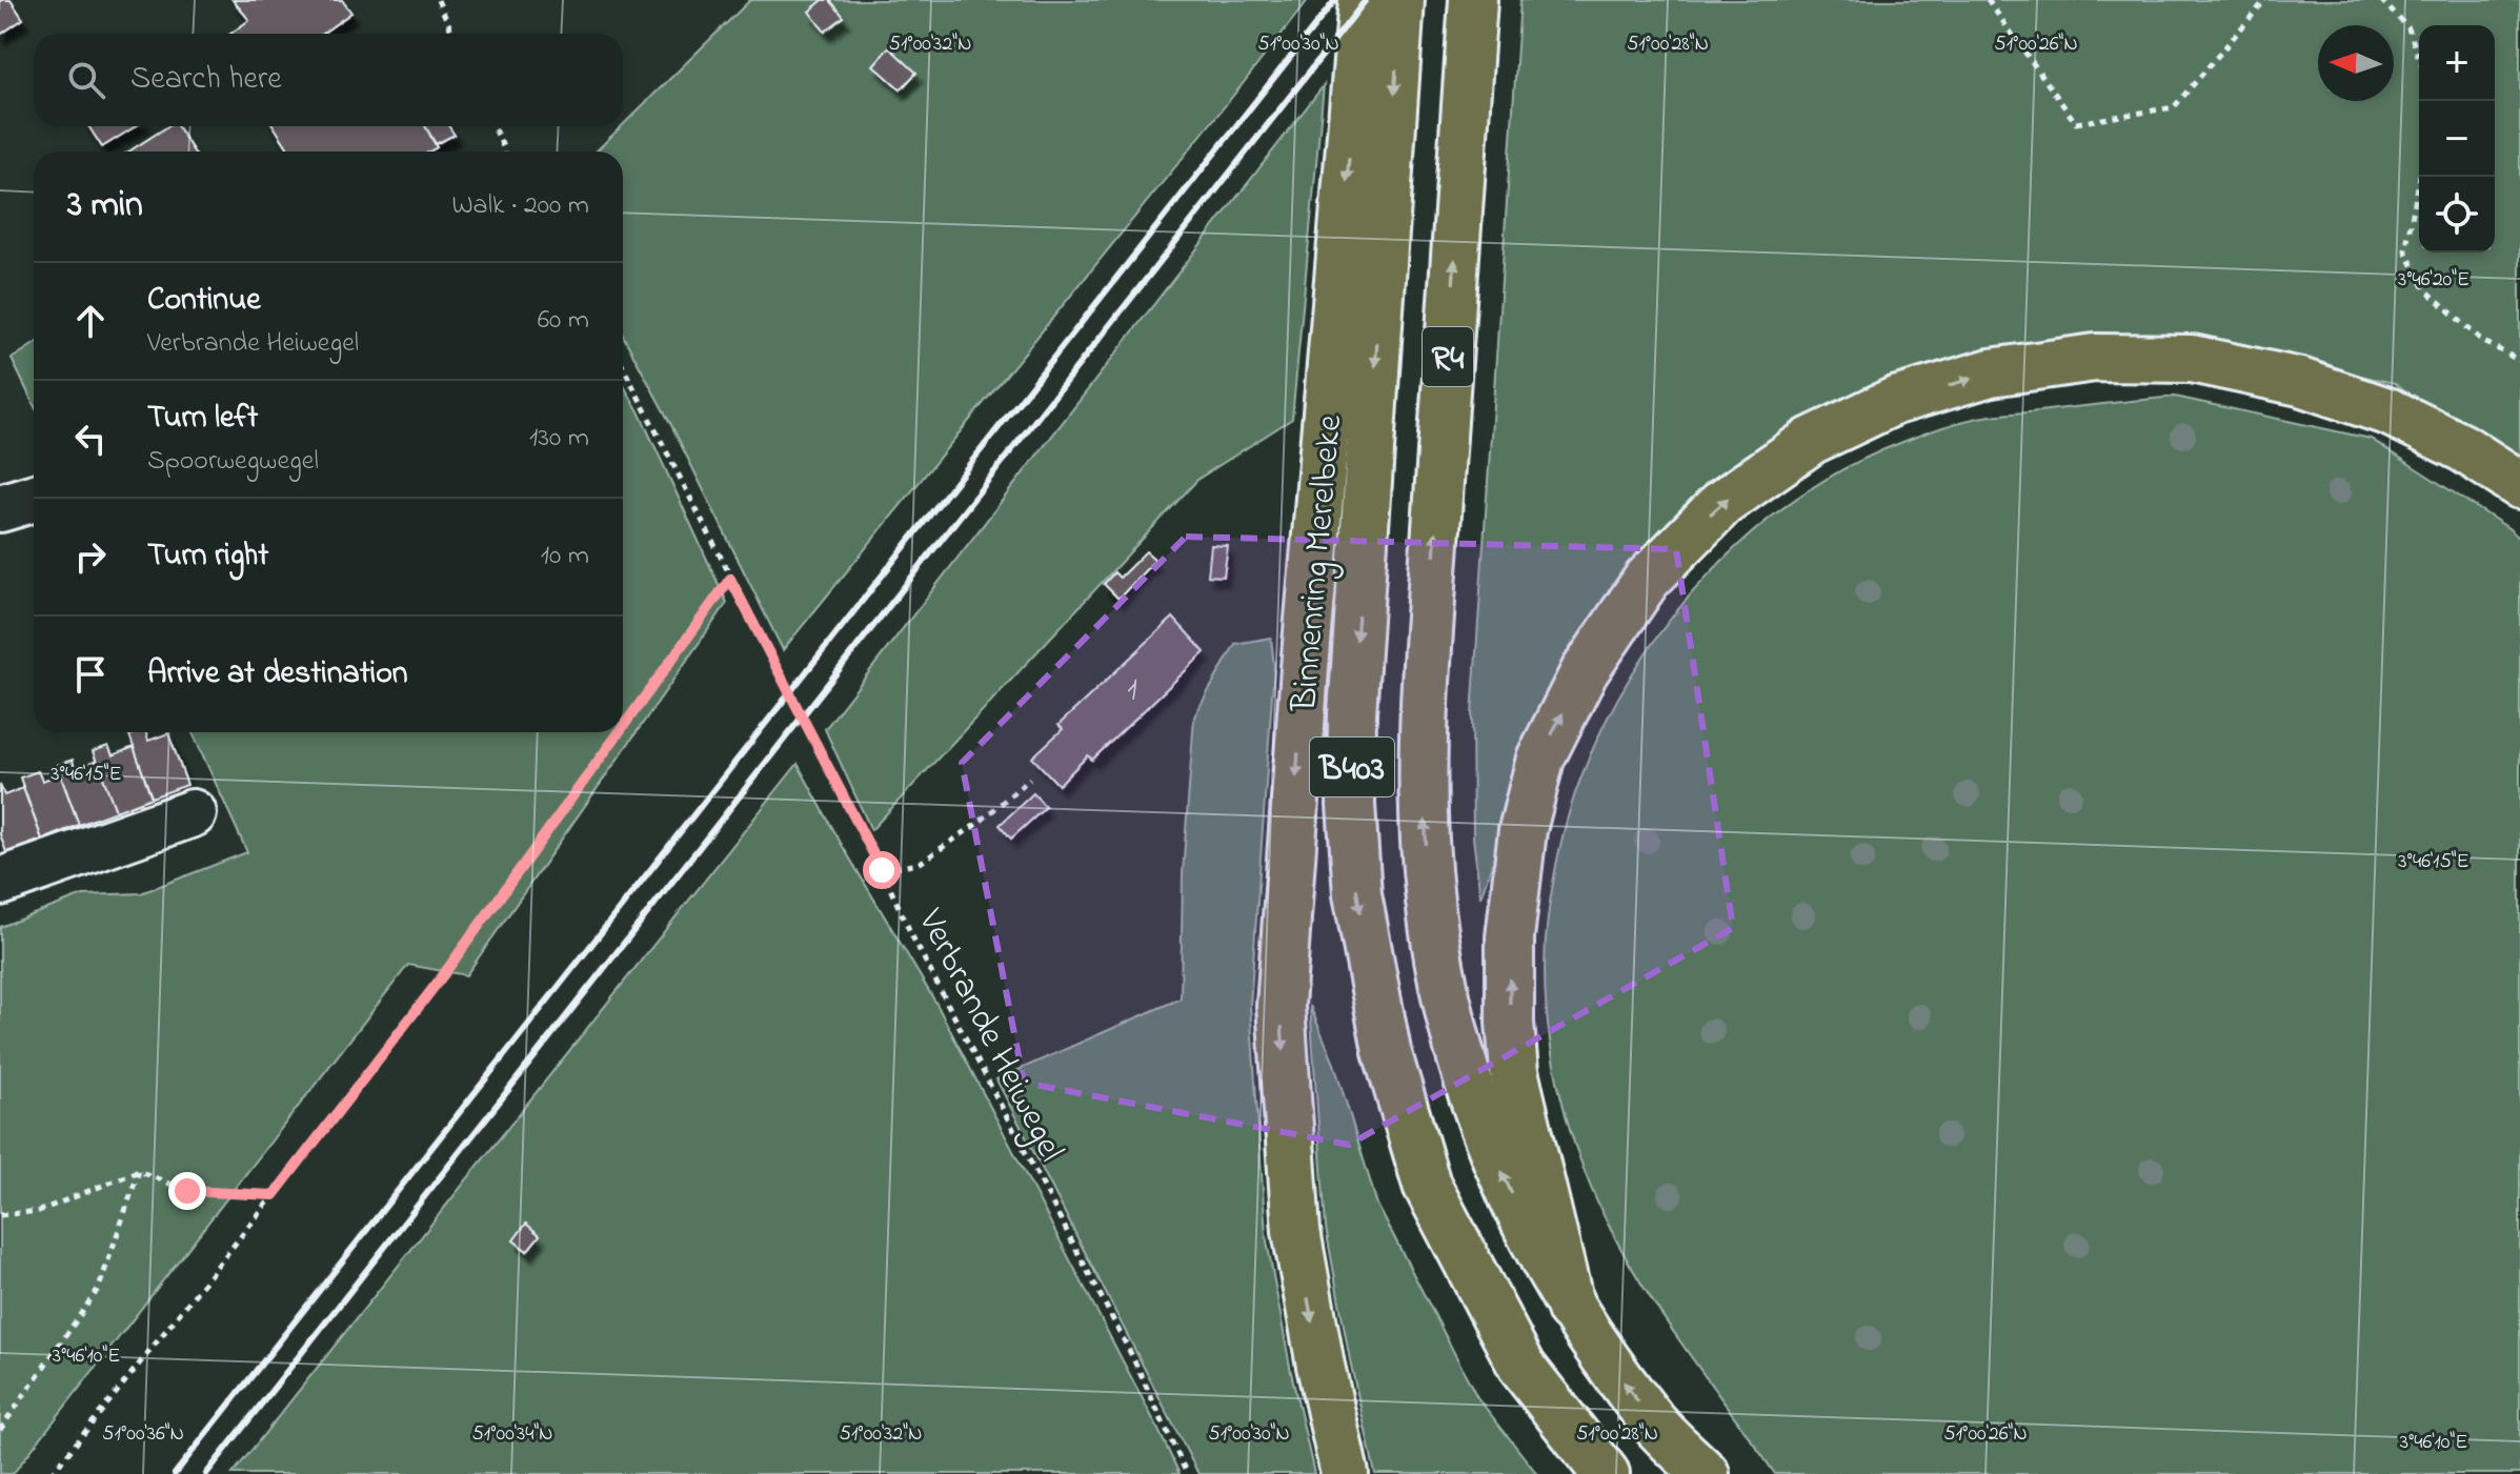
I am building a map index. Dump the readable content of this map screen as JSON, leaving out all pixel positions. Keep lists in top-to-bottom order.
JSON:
{
  "streets": {
    "highway": ["R4", "Binnenring Merelbeke", "B403"],
    "path": ["Verbrande Heiwegel"]
  },
  "house_numbers": ["1"],
  "north": "left",
  "page": {
    "map_buttons": ["+", "−"],
    "search": "Search here",
    "heading": ["3 min", "Walk · 200 m"],
    "list": [
      ["Continue", "Verbrande Heiwegel", "60 m"],
      ["Turn left", "Spoorwegwegel", "130 m"],
      ["Turn right", "10 m"],
      "Arrive at destination"
    ]
  },
  "coordinates": [
    "51°00'32\"N",
    "51°00'30\"N",
    "51°00'28\"N",
    "51°00'26\"N",
    "3°46'20\"E",
    "3°46'15\"E",
    "3°46'10\"E",
    "51°00'36\"N",
    "51°00'34\"N"
  ]
}
